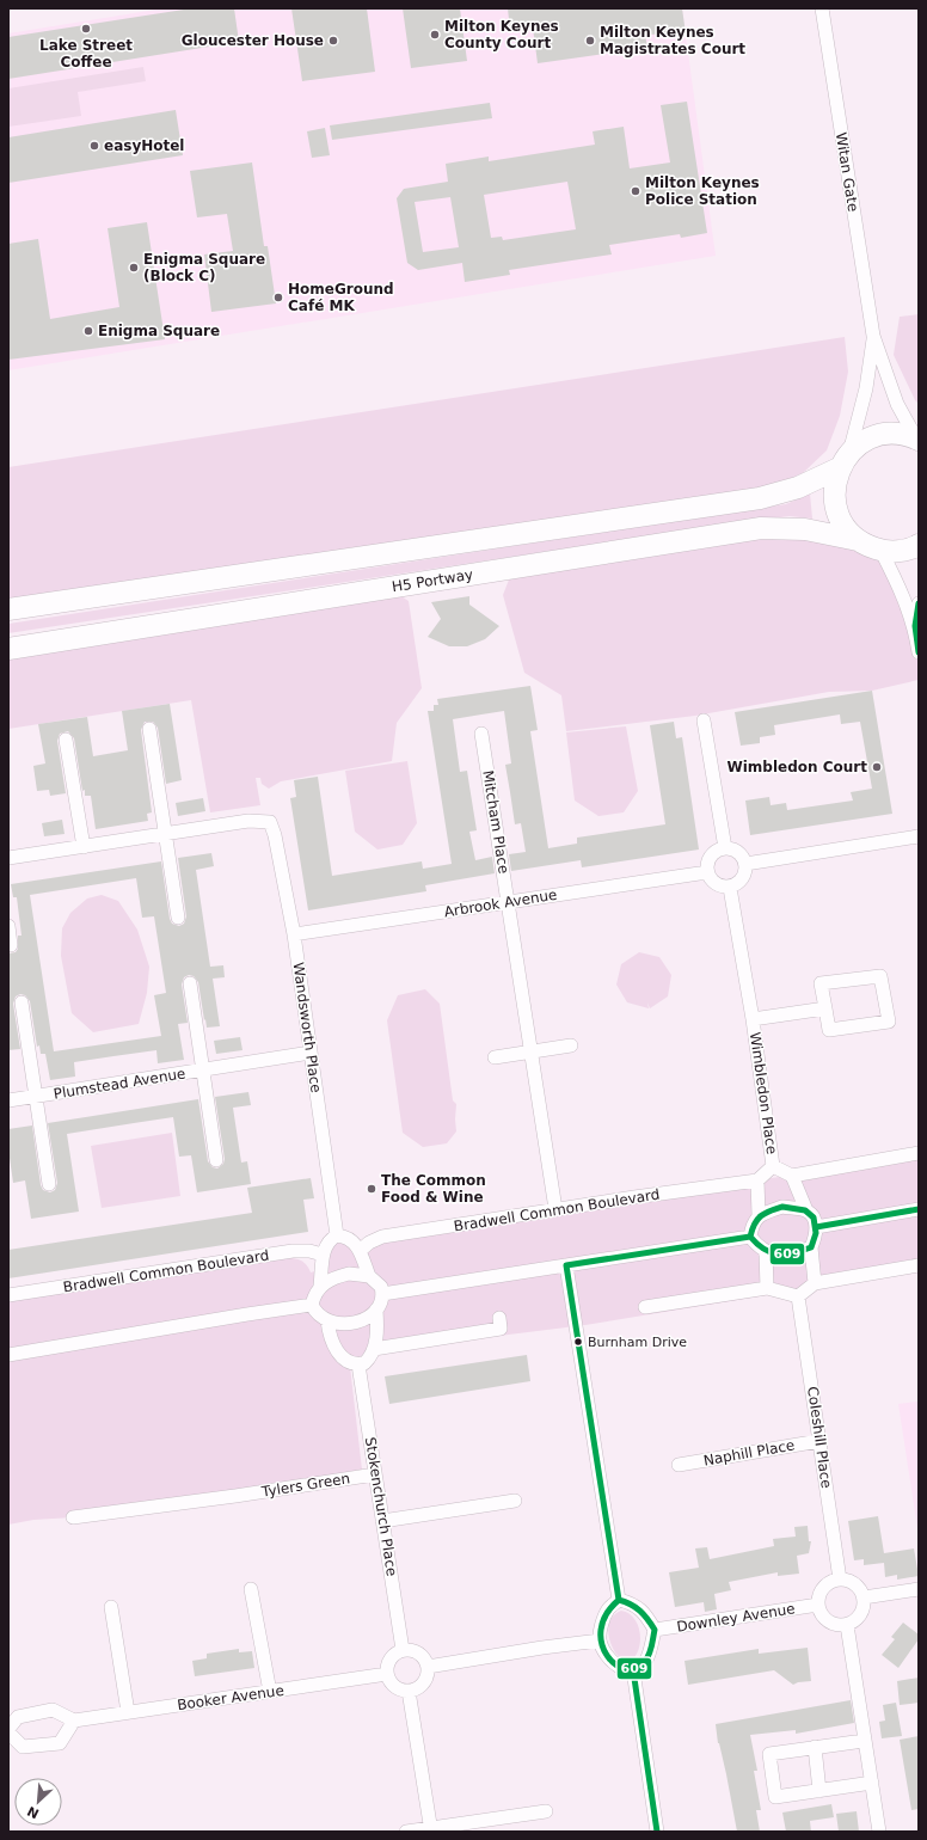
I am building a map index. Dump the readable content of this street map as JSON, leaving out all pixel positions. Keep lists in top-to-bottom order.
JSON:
{
  "streets": {
    "main road": ["H5 Portway"],
    "street": [
      "Witan Gate",
      "Mitcham Place",
      "Arbrook Avenue",
      "Wandsworth Place",
      "Plumstead Avenue",
      "Wimbledon Place",
      "Bradwell Common Boulevard",
      "Coleshill Place",
      "Naphill Place",
      "Tylers Green",
      "Stokenchurch Place",
      "Downley Avenue",
      "Booker Avenue"
    ]
  },
  "crossings": [
    ["Mitcham Place", "Arbrook Avenue"],
    ["Mitcham Place", "Bradwell Common Boulevard"],
    ["Arbrook Avenue", "Wandsworth Place"],
    ["Arbrook Avenue", "Wimbledon Place"],
    ["Wandsworth Place", "Plumstead Avenue"],
    ["Coleshill Place", "Naphill Place"],
    ["Coleshill Place", "Downley Avenue"],
    ["Tylers Green", "Stokenchurch Place"],
    ["Stokenchurch Place", "Booker Avenue"]
  ],
  "places": [
    "Lake Street Coffee",
    "Milton Keynes County Court",
    "Gloucester House",
    "Milton Keynes Magistrates Court",
    "easyHotel",
    "Milton Keynes Police Station",
    "Enigma Square (Block C)",
    "HomeGround Café MK",
    "Enigma Square",
    "Wimbledon Court",
    "The Common Food & Wine",
    "Burnham Drive"
  ],
  "lines": ["transit line 609"],
  "north": "bottom left"
}
